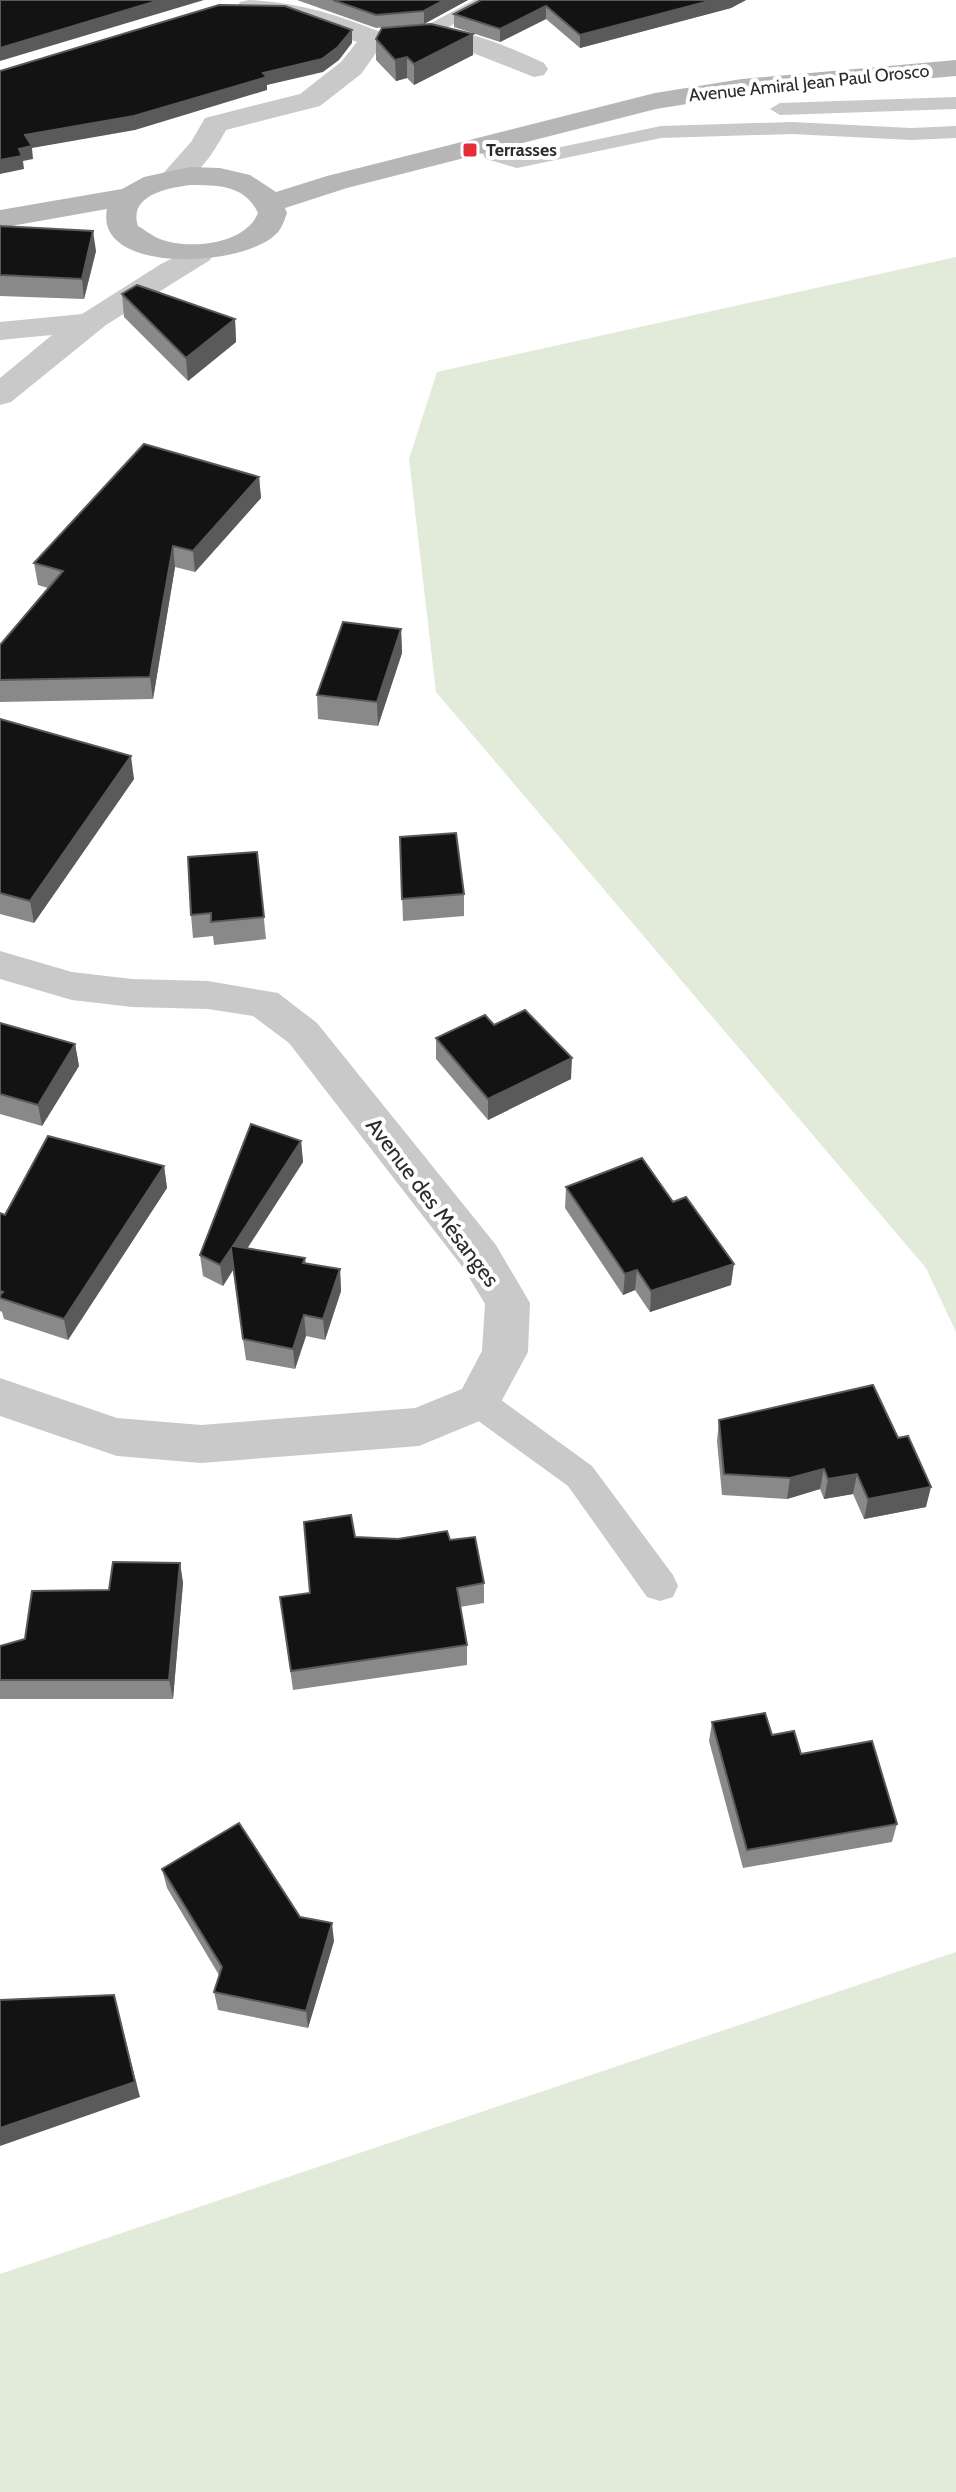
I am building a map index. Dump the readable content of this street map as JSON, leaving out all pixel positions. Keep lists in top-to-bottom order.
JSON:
{
  "streets": {
    "street": ["Avenue Amiral Jean Paul Orosco", "Avenue des Mésanges"]
  },
  "places": {
    "transit": ["Terrasses"]
  }
}
